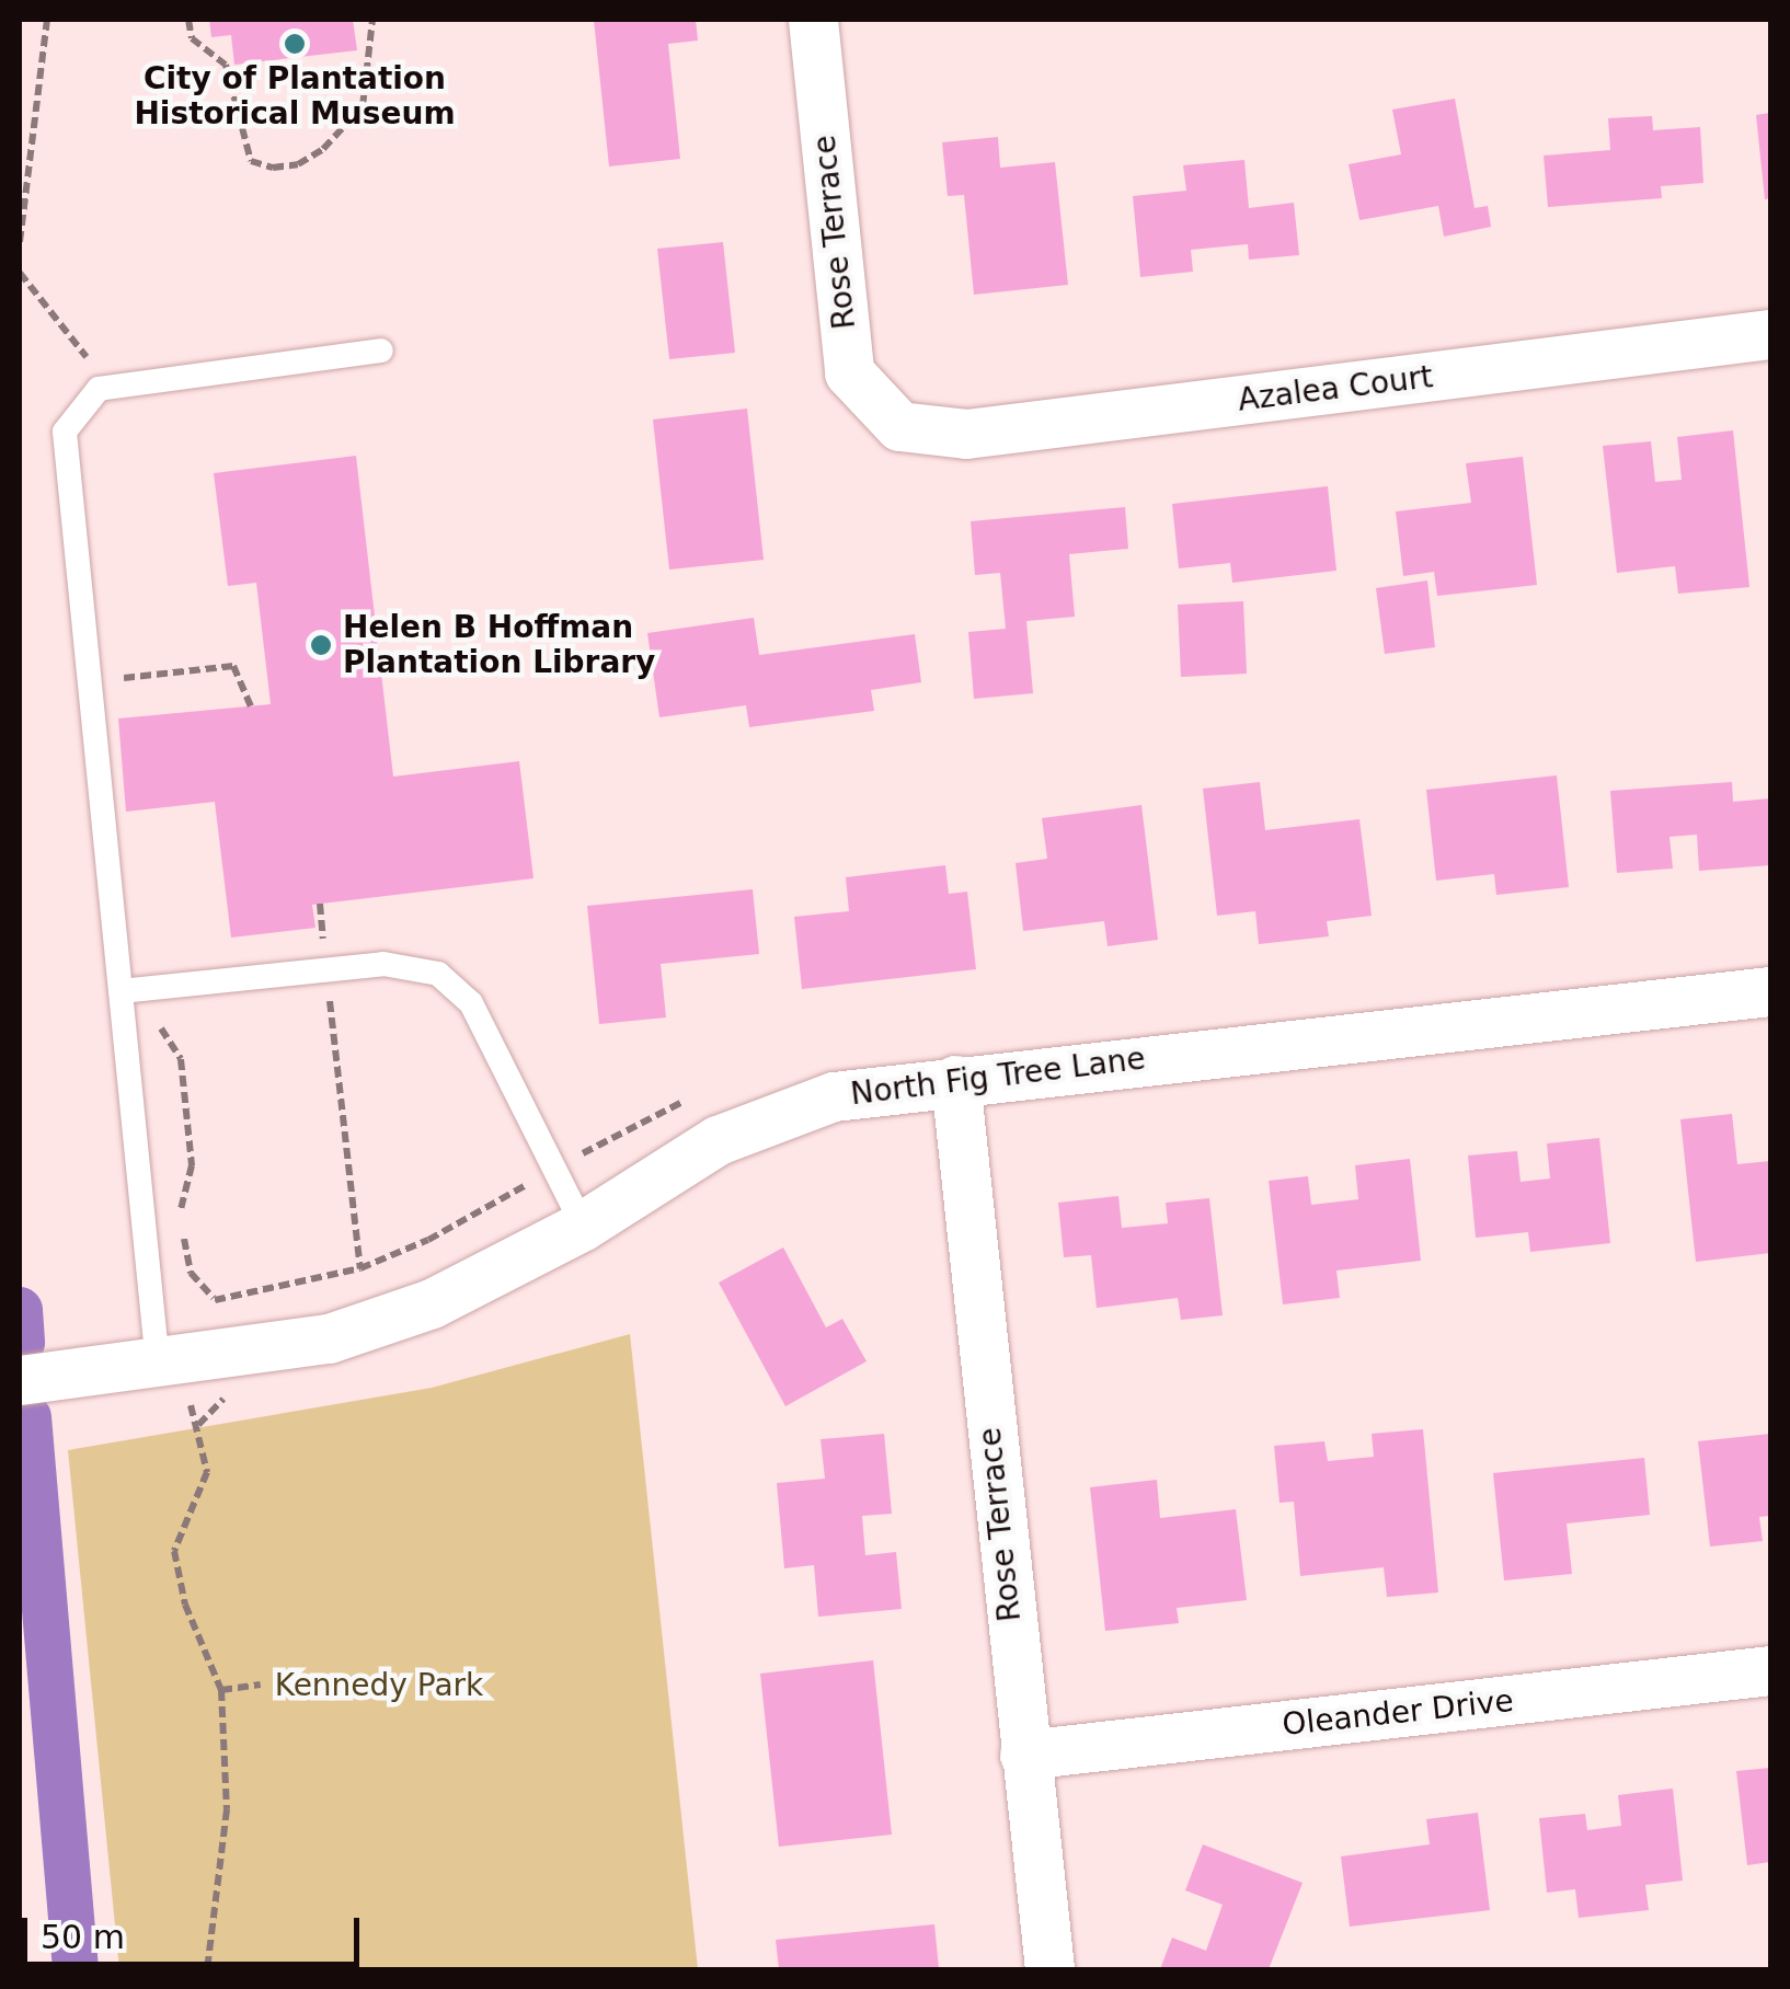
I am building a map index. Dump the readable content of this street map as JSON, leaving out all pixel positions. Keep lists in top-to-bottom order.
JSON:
{
  "streets": {
    "street": [
      "Rose Terrace",
      "Azalea Court",
      "North Fig Tree Lane",
      "Oleander Drive"
    ]
  },
  "crossings": [
    ["Rose Terrace", "Azalea Court"],
    ["Rose Terrace", "North Fig Tree Lane"],
    ["Rose Terrace", "Oleander Drive"]
  ],
  "parks": ["Kennedy Park"],
  "places": ["City of Plantation Historical Museum", "Helen B Hoffman Plantation Library"],
  "scale_bar": "50 m"
}
